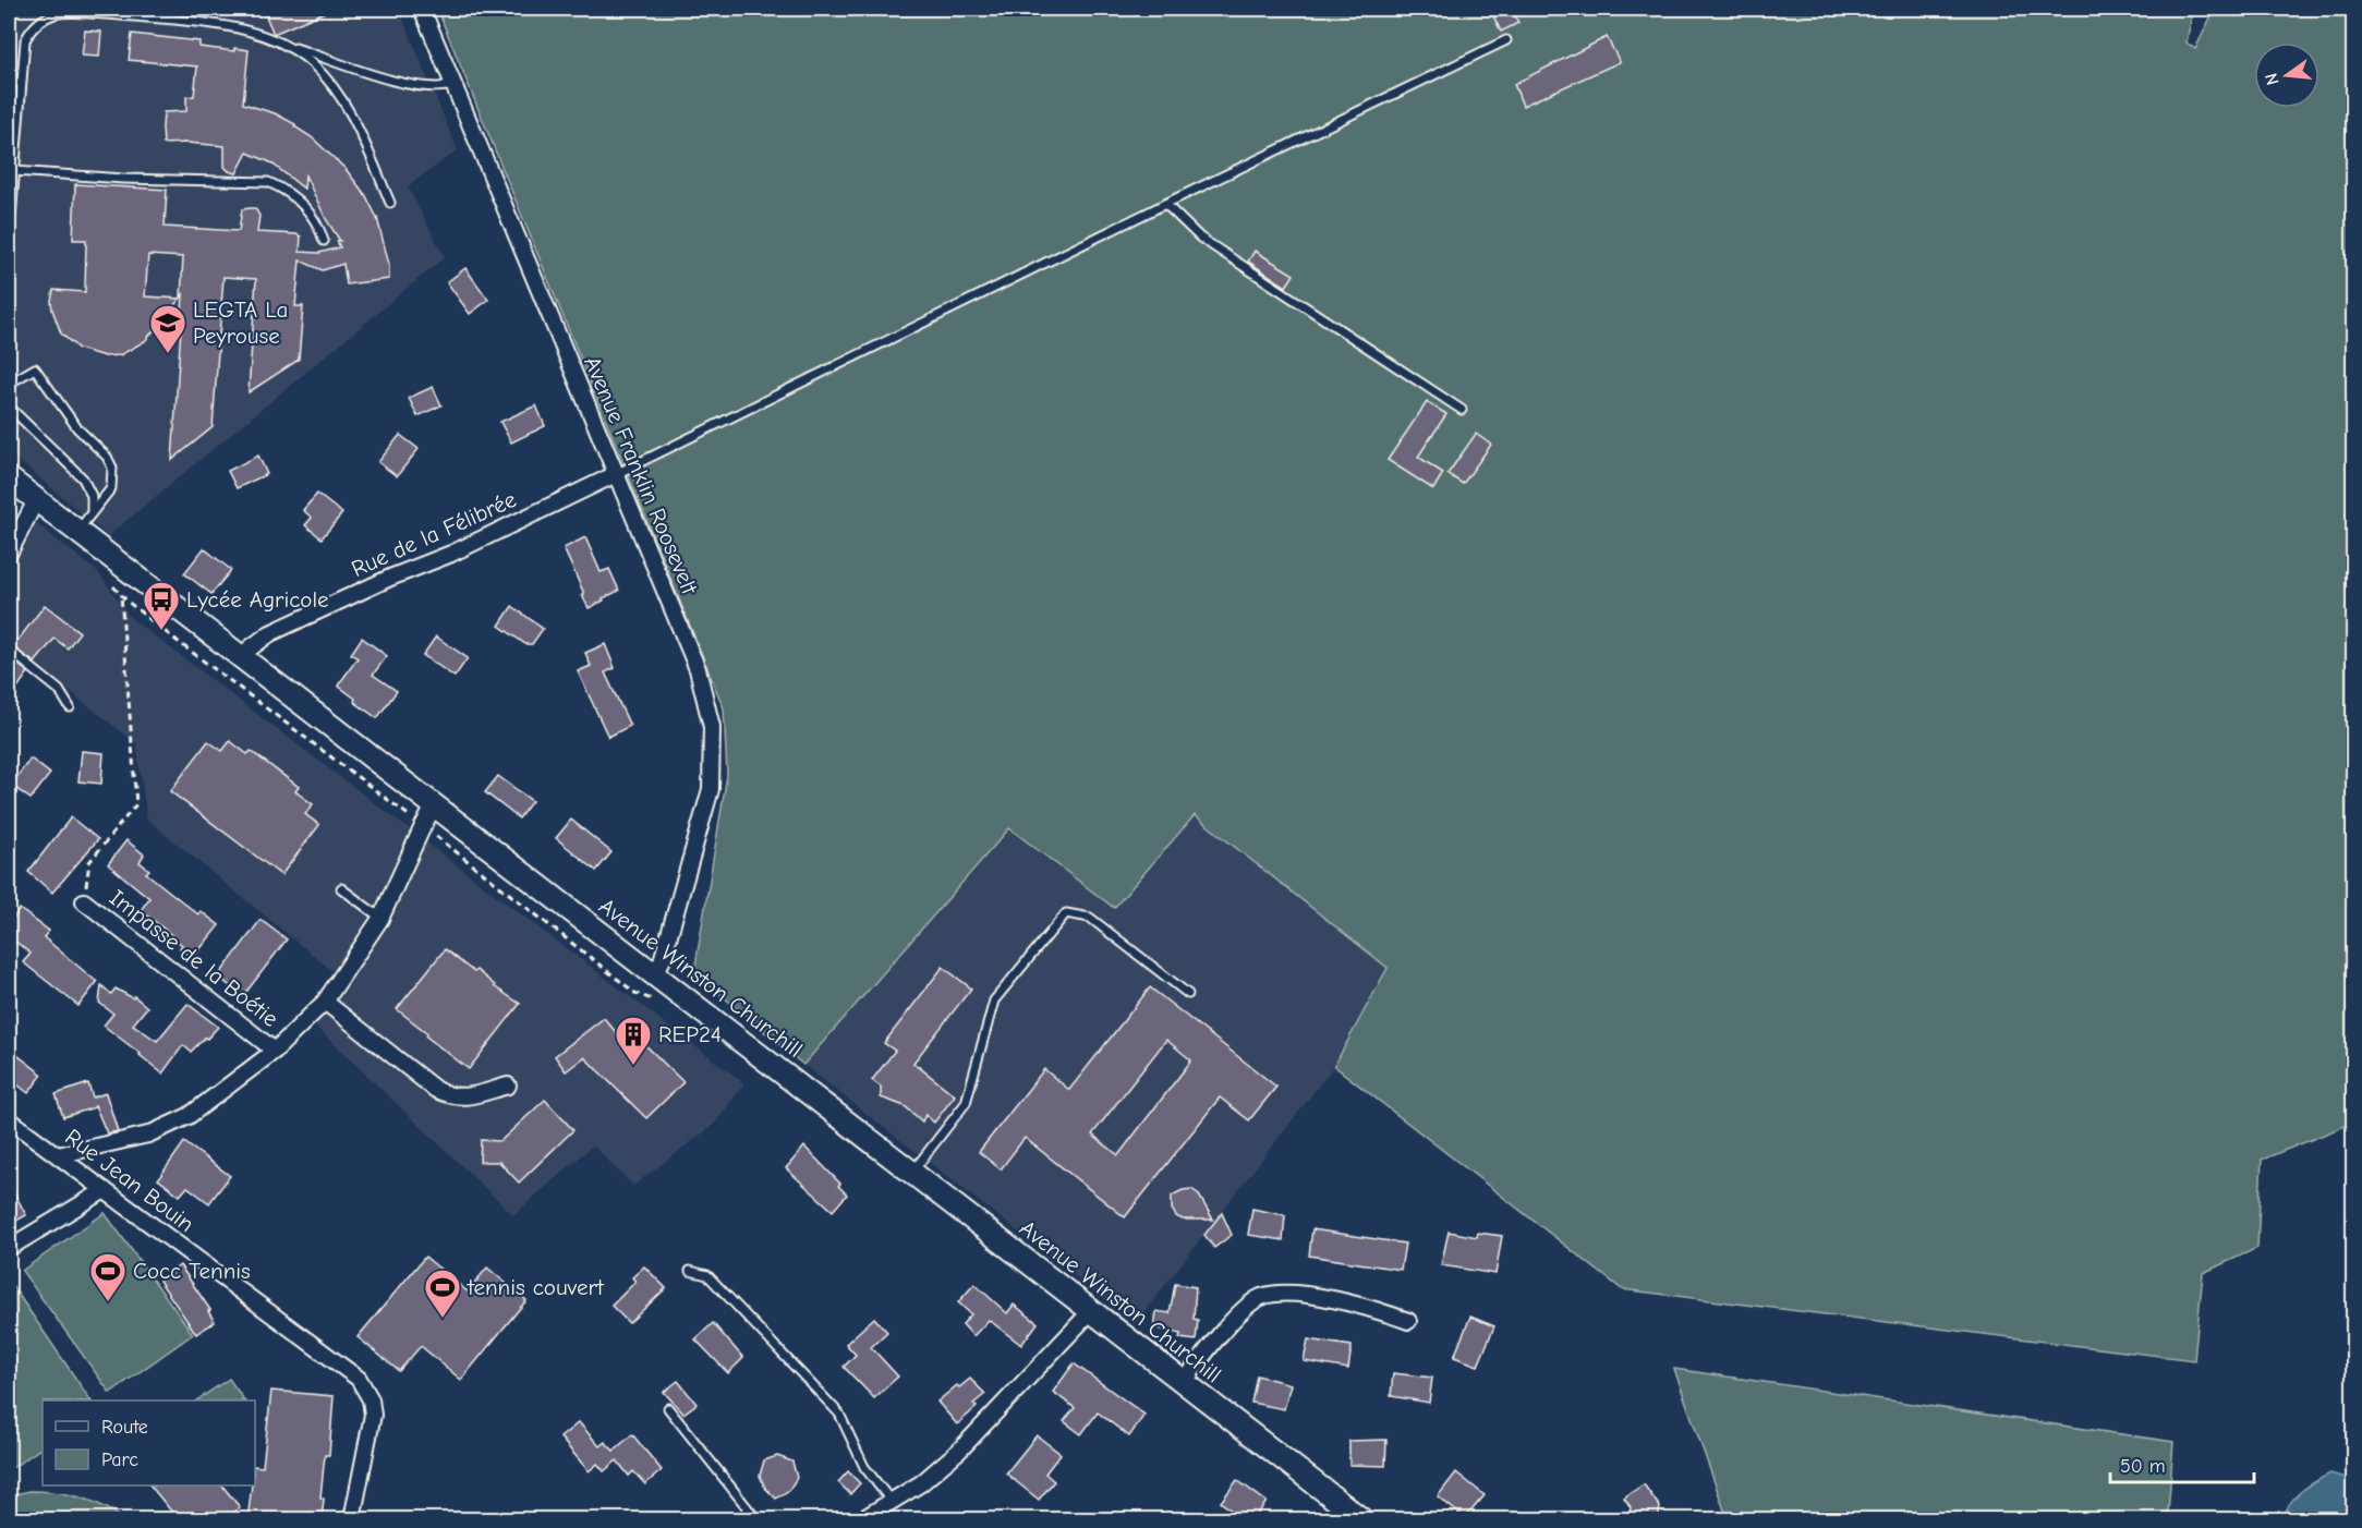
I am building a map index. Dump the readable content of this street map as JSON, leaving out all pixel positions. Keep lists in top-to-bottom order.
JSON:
{
  "streets": {
    "main road": ["Avenue Winston Churchill"],
    "street": [
      "Avenue Franklin Roosevelt",
      "Rue de la Félibrée",
      "Impasse de la Boétie",
      "Rue Jean Bouin"
    ]
  },
  "crossings": [
    ["Avenue Franklin Roosevelt", "Rue de la Félibrée"],
    ["Avenue Franklin Roosevelt", "Avenue Winston Churchill"],
    ["Rue de la Félibrée", "Avenue Winston Churchill"]
  ],
  "places": {
    "school or university": ["LEGTA La Peyrouse"],
    "bus stop": ["Lycée Agricole"],
    "building": ["REP24"],
    "sports": ["Cocc Tennis", "tennis couvert"]
  },
  "legend": ["Route", "Parc"],
  "scale_bar": "50 m",
  "north": "left"
}
